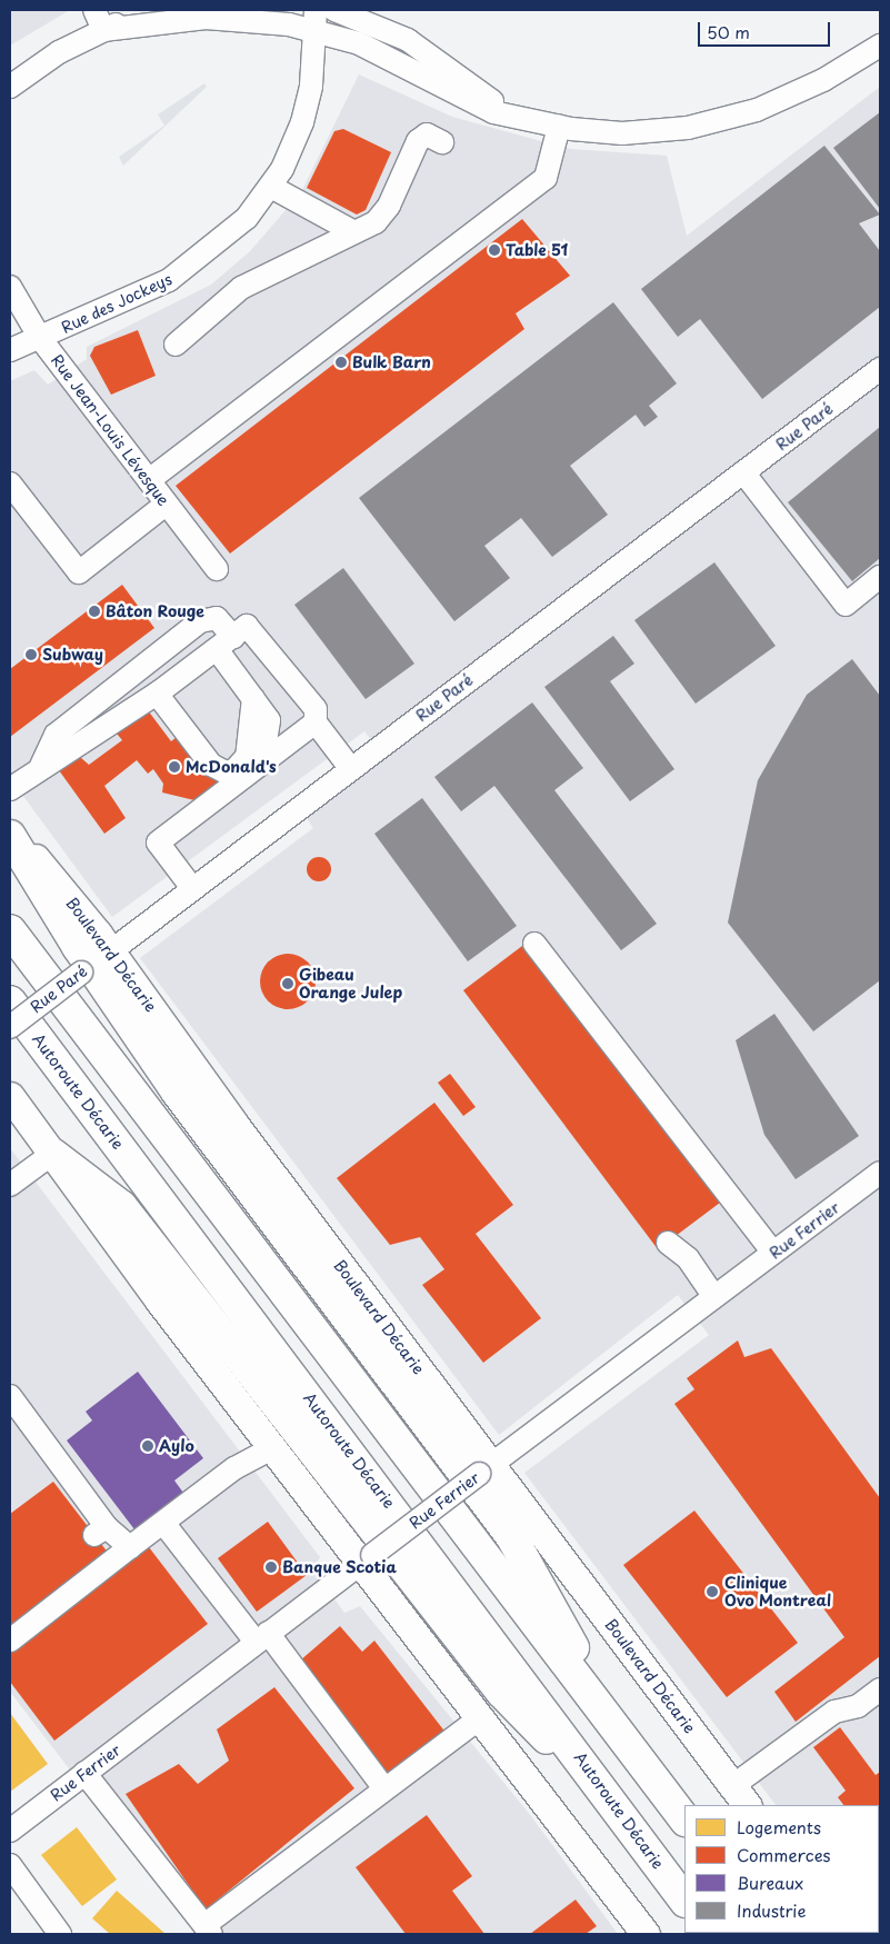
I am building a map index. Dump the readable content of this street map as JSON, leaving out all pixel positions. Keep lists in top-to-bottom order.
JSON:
{
  "streets": {
    "highway": ["Autoroute Décarie"],
    "main road": ["Boulevard Décarie"],
    "street": [
      "Rue des Jockeys",
      "Rue Paré",
      "Rue Jean-Louis Lévesque",
      "Rue Ferrier"
    ]
  },
  "crossings": [
    ["Rue des Jockeys", "Rue Jean-Louis Lévesque"],
    ["Rue Paré", "Boulevard Décarie"],
    ["Boulevard Décarie", "Rue Ferrier"]
  ],
  "places": [
    "Table 51",
    "Bulk Barn",
    "Bâton Rouge",
    "Subway",
    "McDonald's",
    "Gibeau Orange Julep",
    "Aylo",
    "Banque Scotia",
    "Clinique Ovo Montreal"
  ],
  "legend": [
    "Logements",
    "Commerces",
    "Bureaux",
    "Industrie"
  ],
  "scale_bar": "50 m"
}
